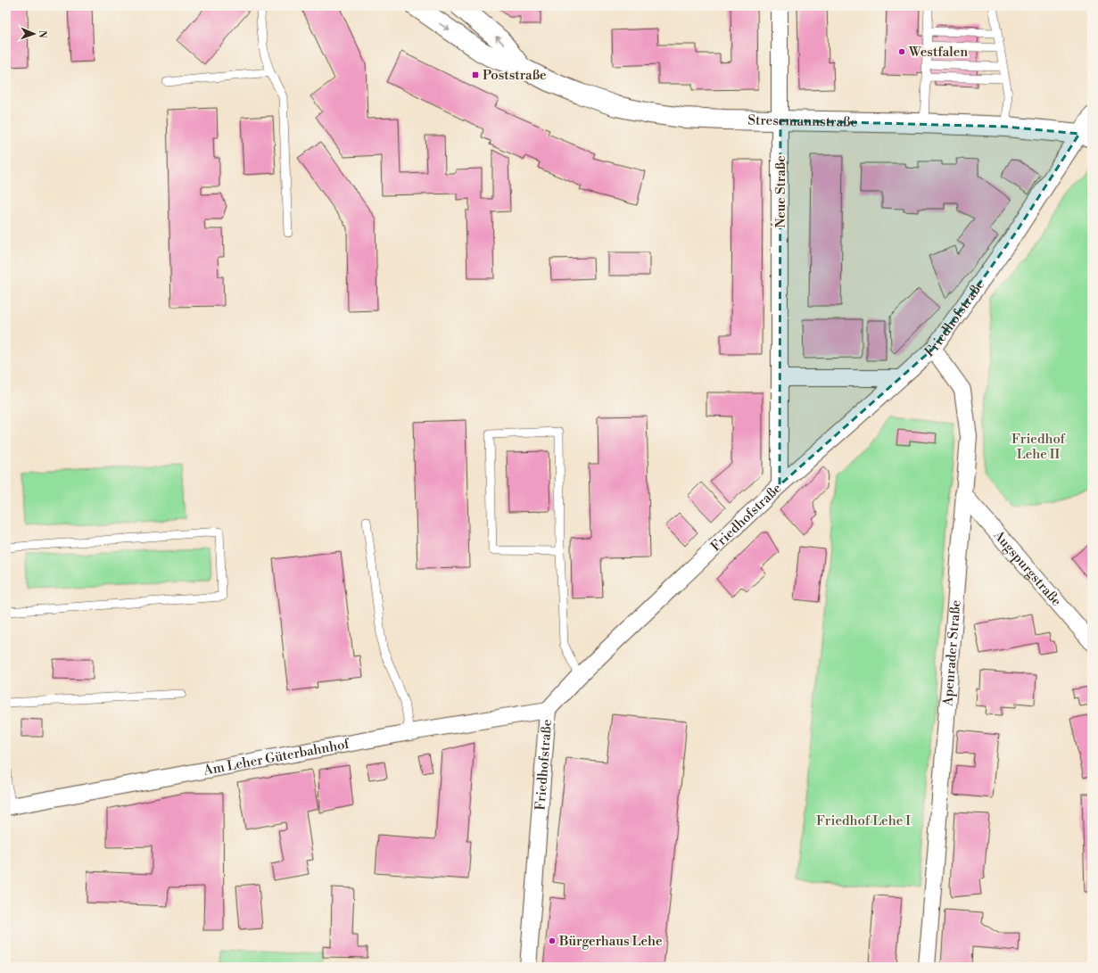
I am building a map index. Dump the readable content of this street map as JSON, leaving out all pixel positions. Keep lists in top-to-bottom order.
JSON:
{
  "streets": {
    "main road": ["Stresemannstraße"],
    "street": [
      "Neue Straße",
      "Friedhofstraße",
      "Augspurgstraße",
      "Apenrader Straße",
      "Am Leher Güterbahnhof"
    ]
  },
  "crossings": [
    ["Stresemannstraße", "Neue Straße"],
    ["Stresemannstraße", "Friedhofstraße"],
    ["Neue Straße", "Friedhofstraße"],
    ["Friedhofstraße", "Apenrader Straße"],
    ["Friedhofstraße", "Am Leher Güterbahnhof"],
    ["Augspurgstraße", "Apenrader Straße"]
  ],
  "parks": ["Friedhof Lehe II", "Friedhof Lehe I"],
  "places": {
    "other": ["Westfalen", "Bürgerhaus Lehe"],
    "transit": ["Poststraße"]
  },
  "north": "right"
}
